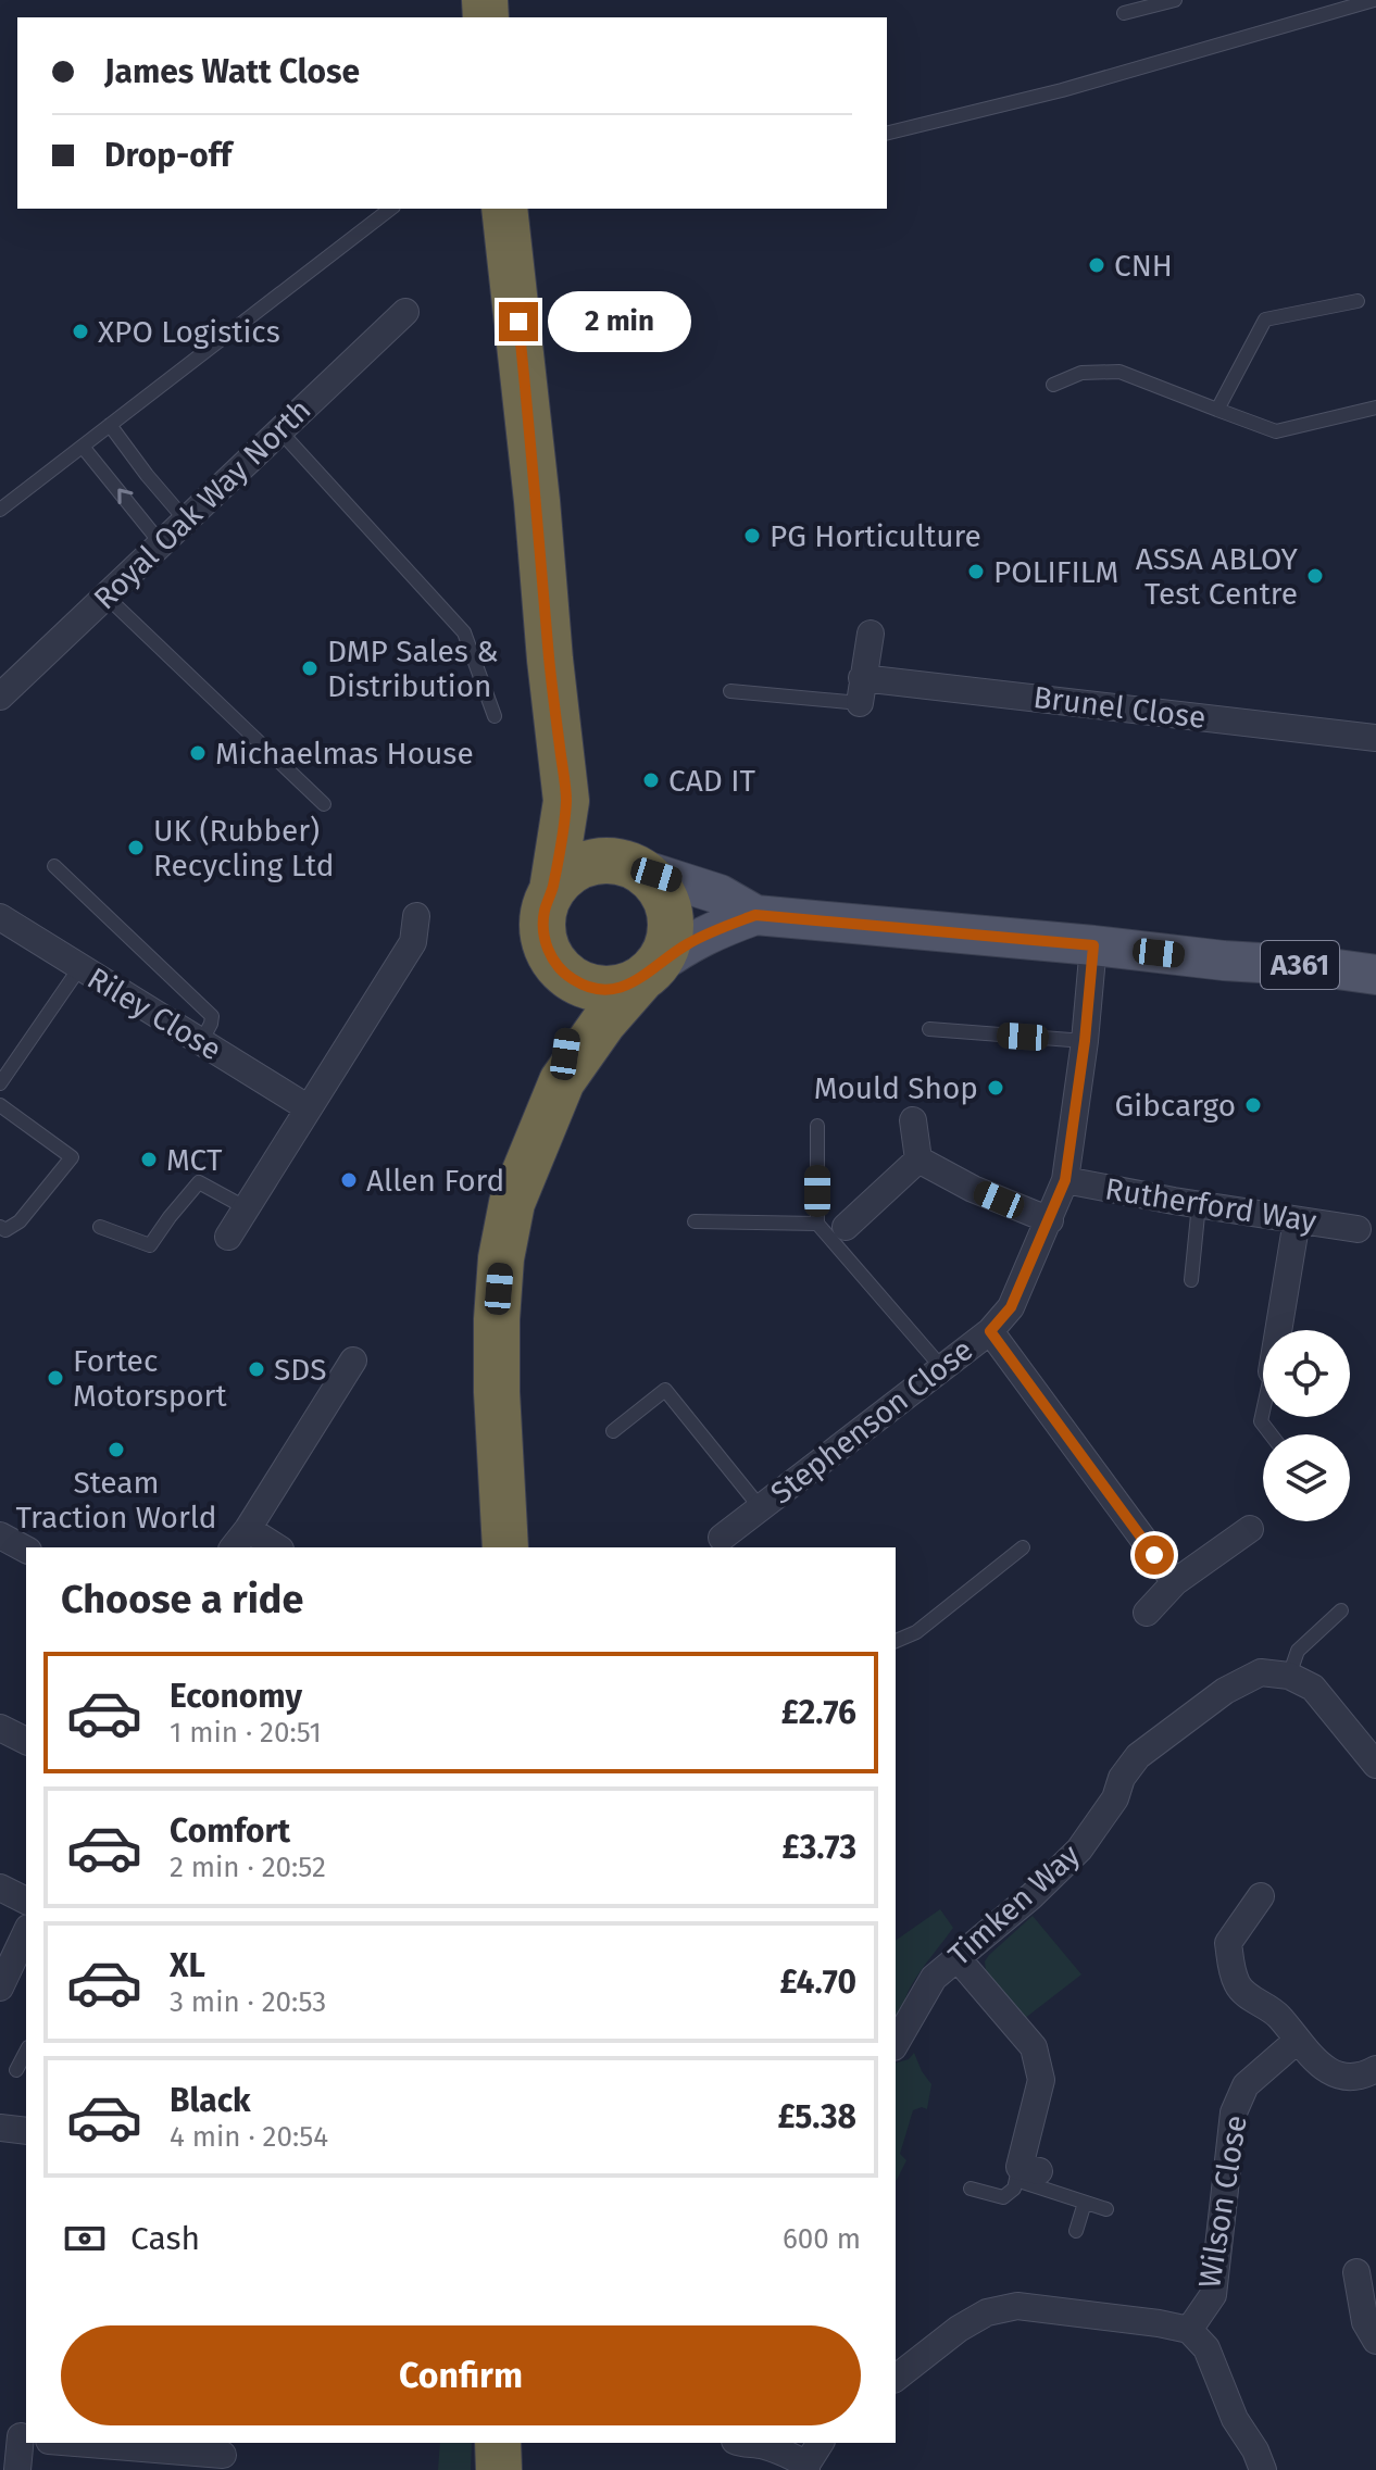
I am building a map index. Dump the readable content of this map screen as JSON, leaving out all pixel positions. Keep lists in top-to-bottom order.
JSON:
{
  "streets": {
    "main road": ["A361"],
    "street": [
      "Royal Oak Way North",
      "Brunel Close",
      "Riley Close",
      "Rutherford Way",
      "Stephenson Close",
      "Timken Way",
      "Wilson Close"
    ]
  },
  "crossings": [
    ["A361", "Stephenson Close"],
    ["Rutherford Way", "Stephenson Close"]
  ],
  "places": [
    "CNH",
    "XPO Logistics",
    "PG Horticulture",
    "POLIFILM",
    "ASSA ABLOY Test Centre",
    "DMP Sales & Distribution",
    "Michaelmas House",
    "CAD IT",
    "UK (Rubber) Recycling Ltd",
    "Mould Shop",
    "Gibcargo",
    "MCT",
    "Allen Ford",
    "SDS",
    "Fortec Motorsport",
    "Steam Traction World"
  ],
  "page": {
    "banner": ["James Watt Close", "Drop-off"],
    "bubble": "2 min",
    "heading": "Choose a ride",
    "list": [
      {
        "name": "Economy",
        "note": "1 min · 20:51",
        "value": "£2.76"
      },
      {
        "name": "Comfort",
        "note": "2 min · 20:52",
        "value": "£3.73"
      },
      {
        "name": "XL",
        "note": "3 min · 20:53",
        "value": "£4.70"
      },
      {
        "name": "Black",
        "note": "4 min · 20:54",
        "value": "£5.38"
      }
    ],
    "pay": ["Cash", "600 m"],
    "buttons": "Confirm"
  }
}
